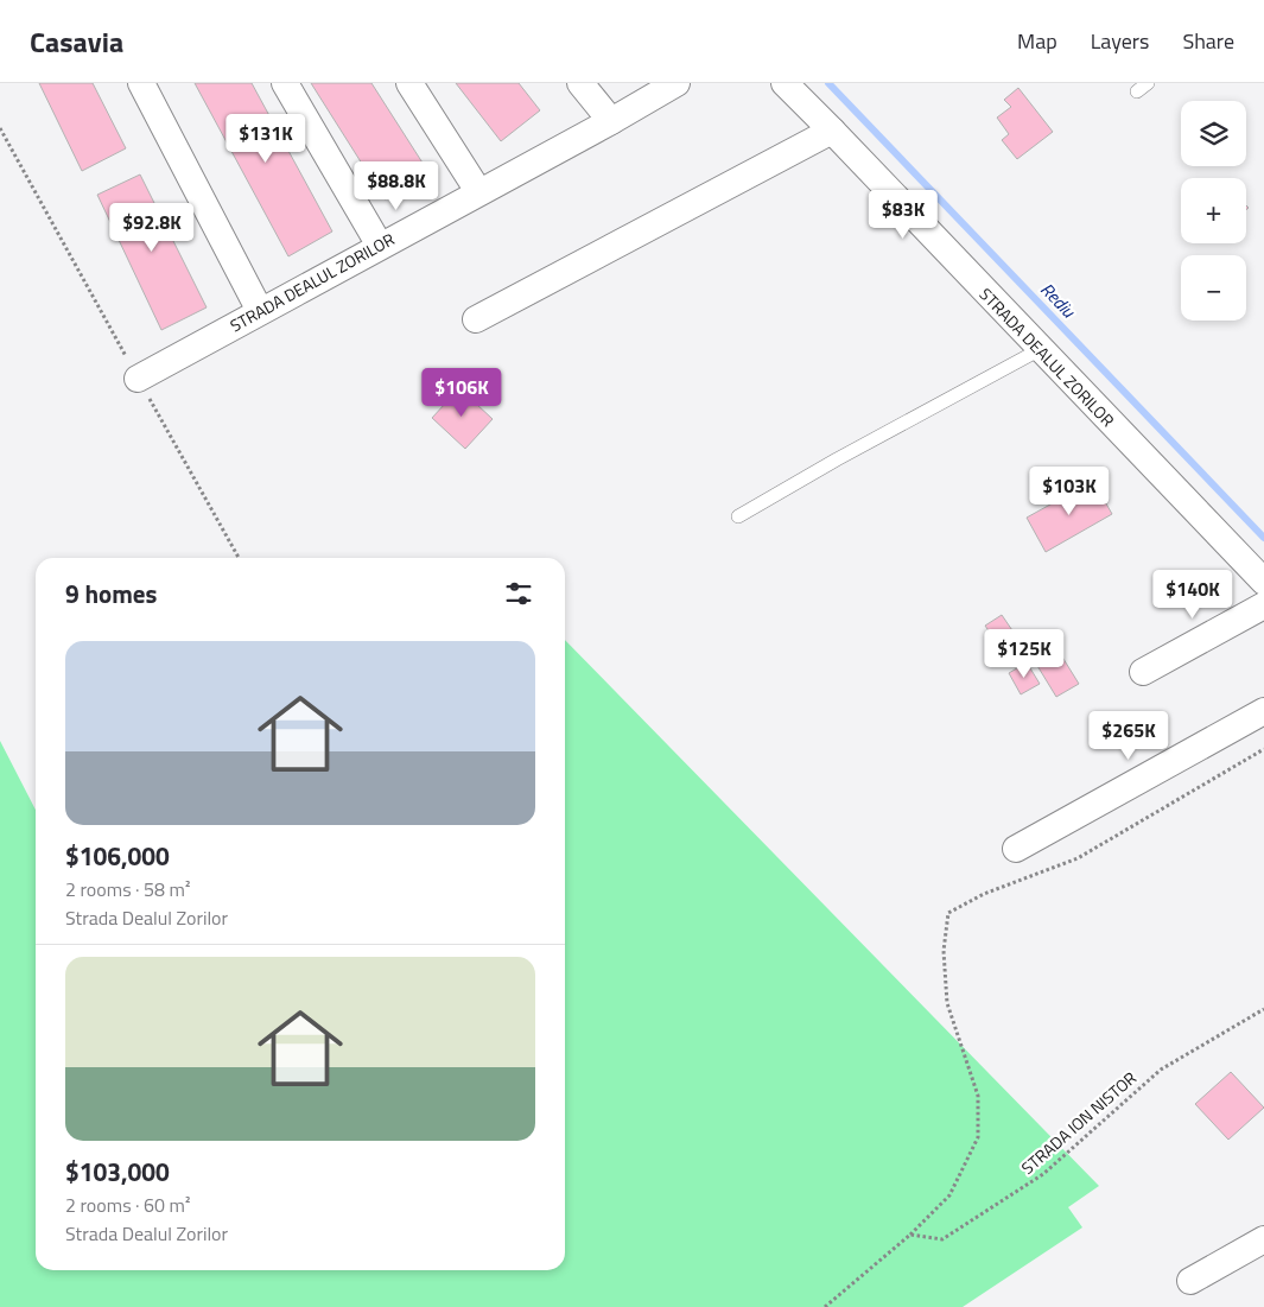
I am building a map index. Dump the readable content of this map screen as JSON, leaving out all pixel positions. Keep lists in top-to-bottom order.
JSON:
{
  "streets": {
    "street": ["STRADA DEALUL ZORILOR"],
    "path": ["STRADA ION NISTOR"]
  },
  "water": ["Rediu"],
  "page": {
    "header": "Casavia",
    "nav": ["Map", "Layers", "Share"],
    "map_buttons": ["+", "−"],
    "price": [
      "$131K",
      "$88.8K",
      "$83K",
      "$92.8K",
      "$106K",
      "$103K",
      "$140K",
      "$125K",
      "$265K"
    ],
    "heading": "9 homes",
    "list": [
      {
        "name": "$106,000",
        "note": "2 rooms · 58 m² · Strada Dealul Zorilor"
      },
      {
        "name": "$103,000",
        "note": "2 rooms · 60 m² · Strada Dealul Zorilor"
      }
    ]
  }
}
